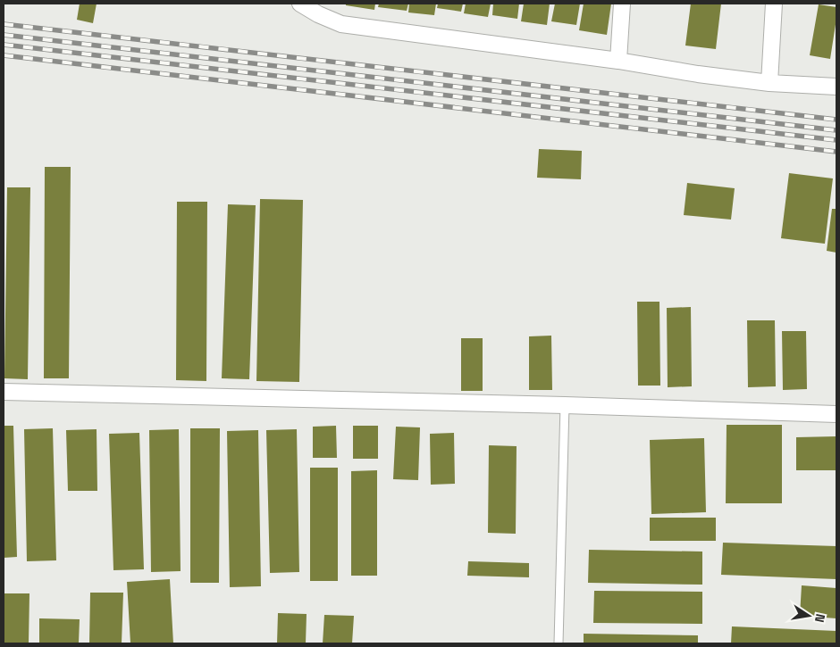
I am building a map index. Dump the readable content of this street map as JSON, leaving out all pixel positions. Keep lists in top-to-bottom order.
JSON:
{
  "north": "right"
}
